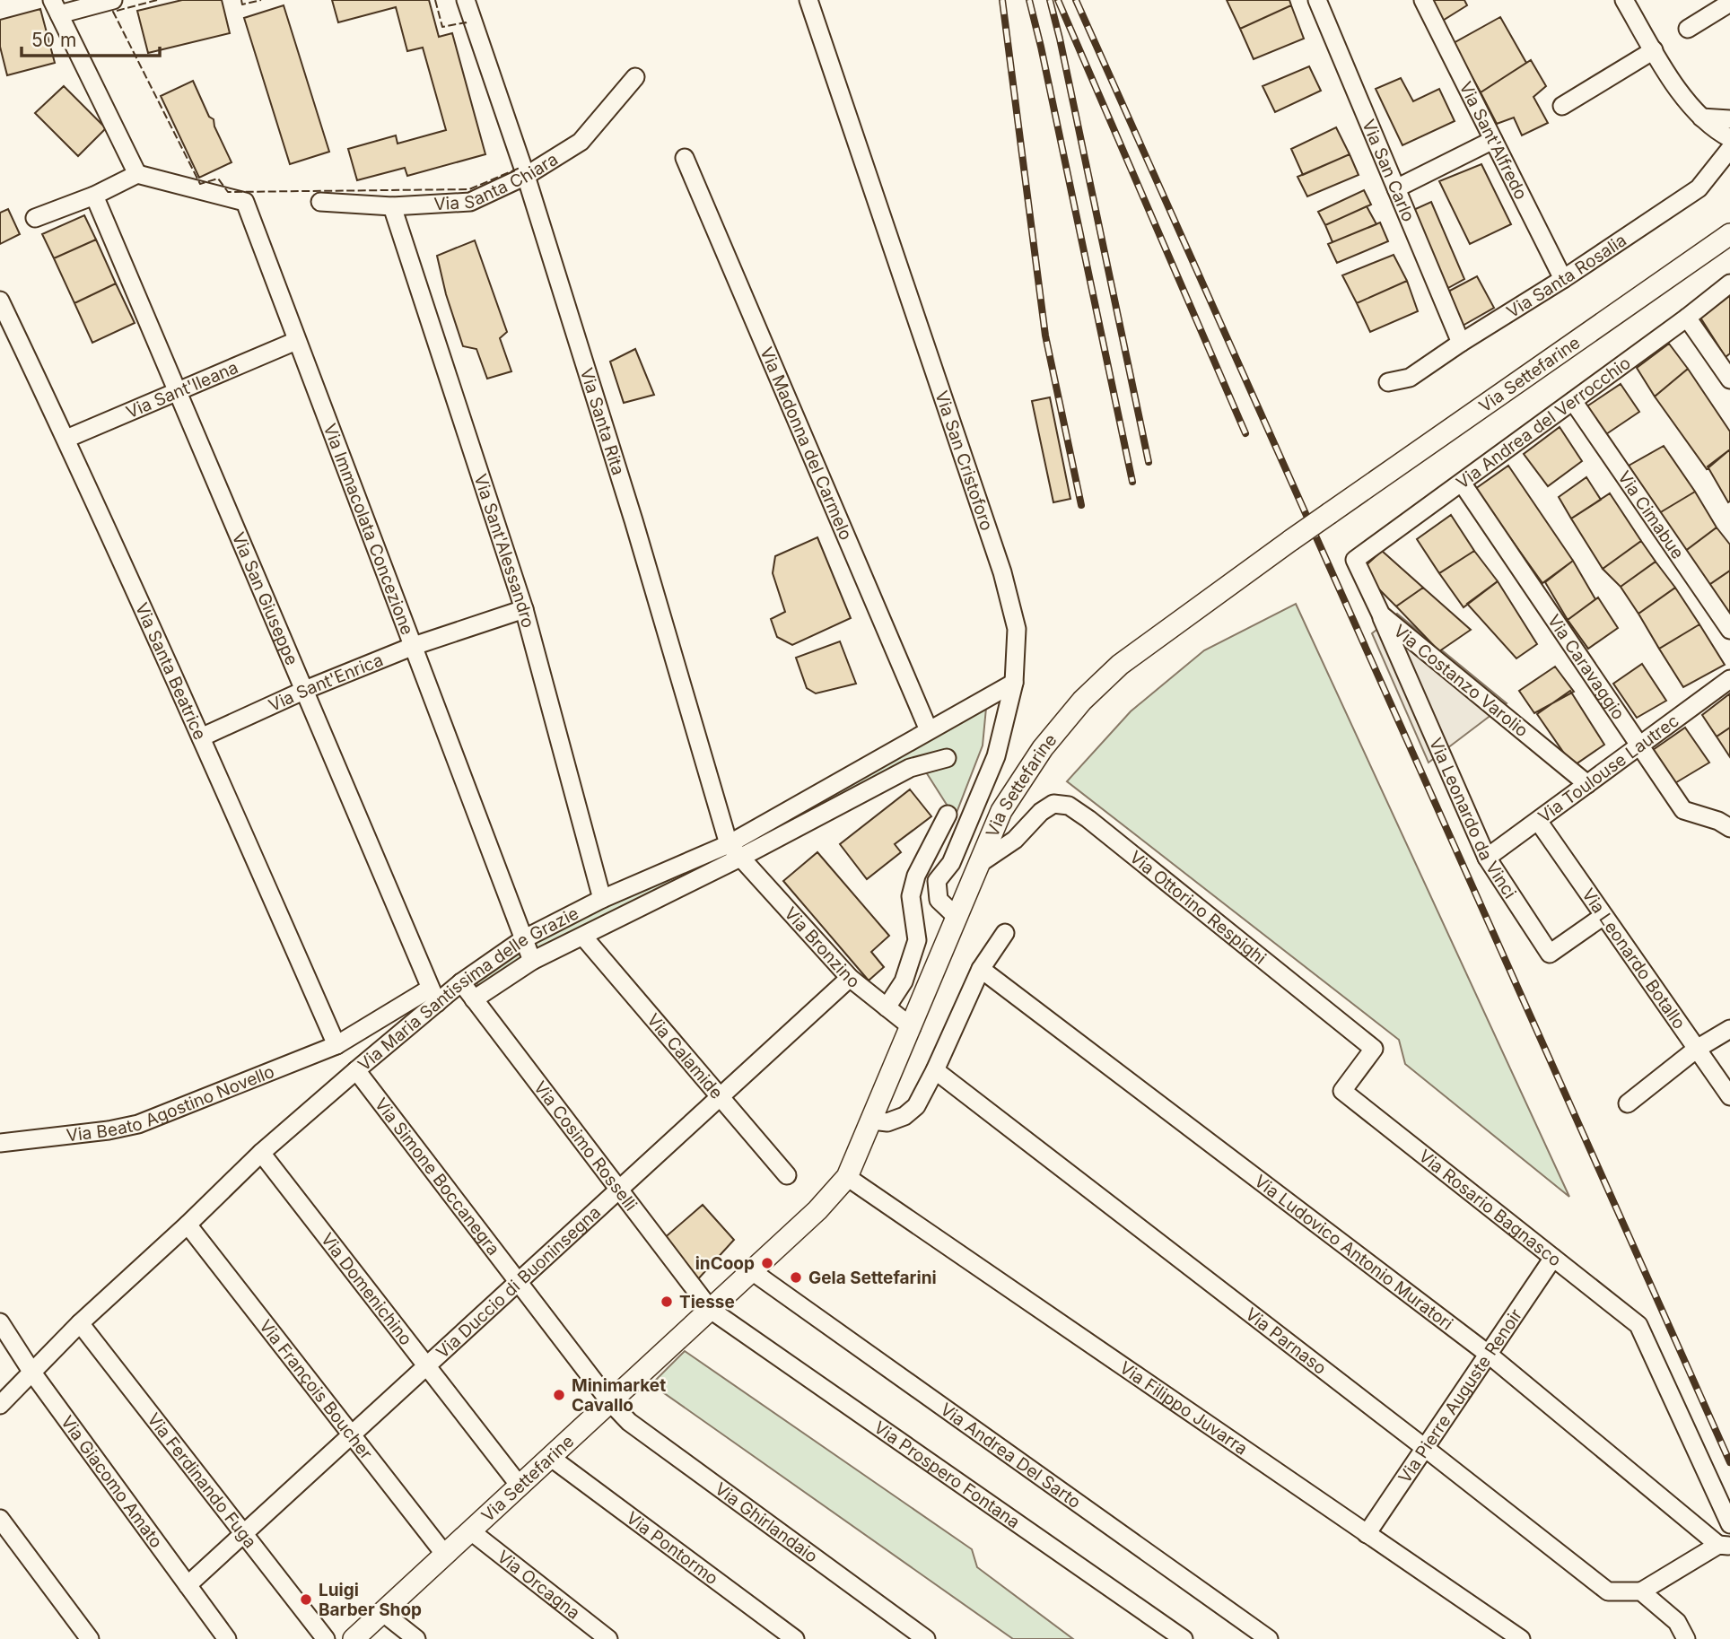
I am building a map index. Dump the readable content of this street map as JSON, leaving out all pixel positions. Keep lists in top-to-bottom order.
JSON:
{
  "streets": {
    "street": [
      "Via Sant'Alfredo",
      "Via San Carlo",
      "Via Santa Chiara",
      "Via Santa Rosalia",
      "Via Settefarine",
      "Via Sant'Ileana",
      "Via Santa Rita",
      "Via Andrea del Verrocchio",
      "Via Madonna del Carmelo",
      "Via San Cristoforo",
      "Via Cimabue",
      "Via Immacolata Concezione",
      "Via Sant'Alessandro",
      "Via San Giuseppe",
      "Via Caravaggio",
      "Via Santa Beatrice",
      "Via Costanzo Varolio",
      "Via Sant'Enrica",
      "Via Toulouse Lautrec",
      "Via Leonardo da Vinci",
      "Via Ottorino Respighi",
      "Via Bronzino",
      "Via Leonardo Botallo",
      "Via Maria Santissima delle Grazie",
      "Via Calamide",
      "Via Beato Agostino Novello",
      "Via Cosimo Rosselli",
      "Via Simone Boccanegra",
      "Via Rosario Bagnasco",
      "Via Ludovico Antonio Muratori",
      "Via Duccio di Buoninsegna",
      "Via Domenichino",
      "Via Parnaso",
      "Via François Boucher",
      "Via Pierre Auguste Renoir",
      "Via Filippo Juvarra",
      "Via Andrea Del Sarto",
      "Via Prospero Fontana",
      "Via Ferdinando Fuga",
      "Via Giacomo Amato",
      "Via Ghirlandaio",
      "Via Pontormo",
      "Via Orcagna"
    ]
  },
  "crossings": [
    ["Via Sant'Alfredo", "Via Santa Rosalia"],
    ["Via San Carlo", "Via Santa Rosalia"],
    ["Via Santa Chiara", "Via Santa Rita"],
    ["Via Santa Chiara", "Via Sant'Alessandro"],
    ["Via Settefarine", "Via San Cristoforo"],
    ["Via Settefarine", "Via Ottorino Respighi"],
    ["Via Settefarine", "Via Bronzino"],
    ["Via Settefarine", "Via Cosimo Rosselli"],
    ["Via Settefarine", "Via Simone Boccanegra"],
    ["Via Settefarine", "Via Domenichino"],
    ["Via Settefarine", "Via François Boucher"],
    ["Via Settefarine", "Via Filippo Juvarra"],
    ["Via Settefarine", "Via Andrea Del Sarto"],
    ["Via Settefarine", "Via Prospero Fontana"],
    ["Via Settefarine", "Via Ghirlandaio"],
    ["Via Settefarine", "Via Pontormo"],
    ["Via Settefarine", "Via Orcagna"],
    ["Via Sant'Ileana", "Via Immacolata Concezione"],
    ["Via Sant'Ileana", "Via San Giuseppe"],
    ["Via Sant'Ileana", "Via Santa Beatrice"],
    ["Via Santa Rita", "Via Bronzino"],
    ["Via Santa Rita", "Via Maria Santissima delle Grazie"],
    ["Via Andrea del Verrocchio", "Via Cimabue"],
    ["Via Andrea del Verrocchio", "Via Caravaggio"],
    ["Via Andrea del Verrocchio", "Via Costanzo Varolio"],
    ["Via Madonna del Carmelo", "Via Maria Santissima delle Grazie"],
    ["Via San Cristoforo", "Via Maria Santissima delle Grazie"],
    ["Via Immacolata Concezione", "Via Sant'Enrica"],
    ["Via Immacolata Concezione", "Via Maria Santissima delle Grazie"],
    ["Via Sant'Alessandro", "Via Sant'Enrica"],
    ["Via Sant'Alessandro", "Via Maria Santissima delle Grazie"],
    ["Via San Giuseppe", "Via Sant'Enrica"],
    ["Via San Giuseppe", "Via Maria Santissima delle Grazie"],
    ["Via Caravaggio", "Via Toulouse Lautrec"],
    ["Via Santa Beatrice", "Via Sant'Enrica"],
    ["Via Santa Beatrice", "Via Maria Santissima delle Grazie"],
    ["Via Santa Beatrice", "Via Beato Agostino Novello"],
    ["Via Costanzo Varolio", "Via Toulouse Lautrec"],
    ["Via Costanzo Varolio", "Via Leonardo da Vinci"],
    ["Via Toulouse Lautrec", "Via Leonardo da Vinci"],
    ["Via Toulouse Lautrec", "Via Leonardo Botallo"],
    ["Via Leonardo da Vinci", "Via Leonardo Botallo"],
    ["Via Ottorino Respighi", "Via Rosario Bagnasco"],
    ["Via Bronzino", "Via Maria Santissima delle Grazie"],
    ["Via Bronzino", "Via Duccio di Buoninsegna"],
    ["Via Maria Santissima delle Grazie", "Via Calamide"],
    ["Via Maria Santissima delle Grazie", "Via Beato Agostino Novello"],
    ["Via Maria Santissima delle Grazie", "Via Cosimo Rosselli"],
    ["Via Maria Santissima delle Grazie", "Via Simone Boccanegra"],
    ["Via Maria Santissima delle Grazie", "Via Domenichino"],
    ["Via Maria Santissima delle Grazie", "Via François Boucher"],
    ["Via Maria Santissima delle Grazie", "Via Ferdinando Fuga"],
    ["Via Maria Santissima delle Grazie", "Via Giacomo Amato"],
    ["Via Calamide", "Via Duccio di Buoninsegna"],
    ["Via Cosimo Rosselli", "Via Duccio di Buoninsegna"],
    ["Via Cosimo Rosselli", "Via Prospero Fontana"],
    ["Via Simone Boccanegra", "Via Duccio di Buoninsegna"],
    ["Via Simone Boccanegra", "Via Ghirlandaio"],
    ["Via Rosario Bagnasco", "Via Pierre Auguste Renoir"],
    ["Via Ludovico Antonio Muratori", "Via Pierre Auguste Renoir"],
    ["Via Duccio di Buoninsegna", "Via Domenichino"],
    ["Via Duccio di Buoninsegna", "Via François Boucher"],
    ["Via Duccio di Buoninsegna", "Via Ferdinando Fuga"],
    ["Via Duccio di Buoninsegna", "Via Giacomo Amato"],
    ["Via Parnaso", "Via Pierre Auguste Renoir"],
    ["Via Pierre Auguste Renoir", "Via Filippo Juvarra"]
  ],
  "places": [
    "inCoop",
    "Gela Settefarini",
    "Tiesse",
    "Minimarket Cavallo",
    "Luigi Barber Shop"
  ],
  "scale_bar": "50 m"
}
